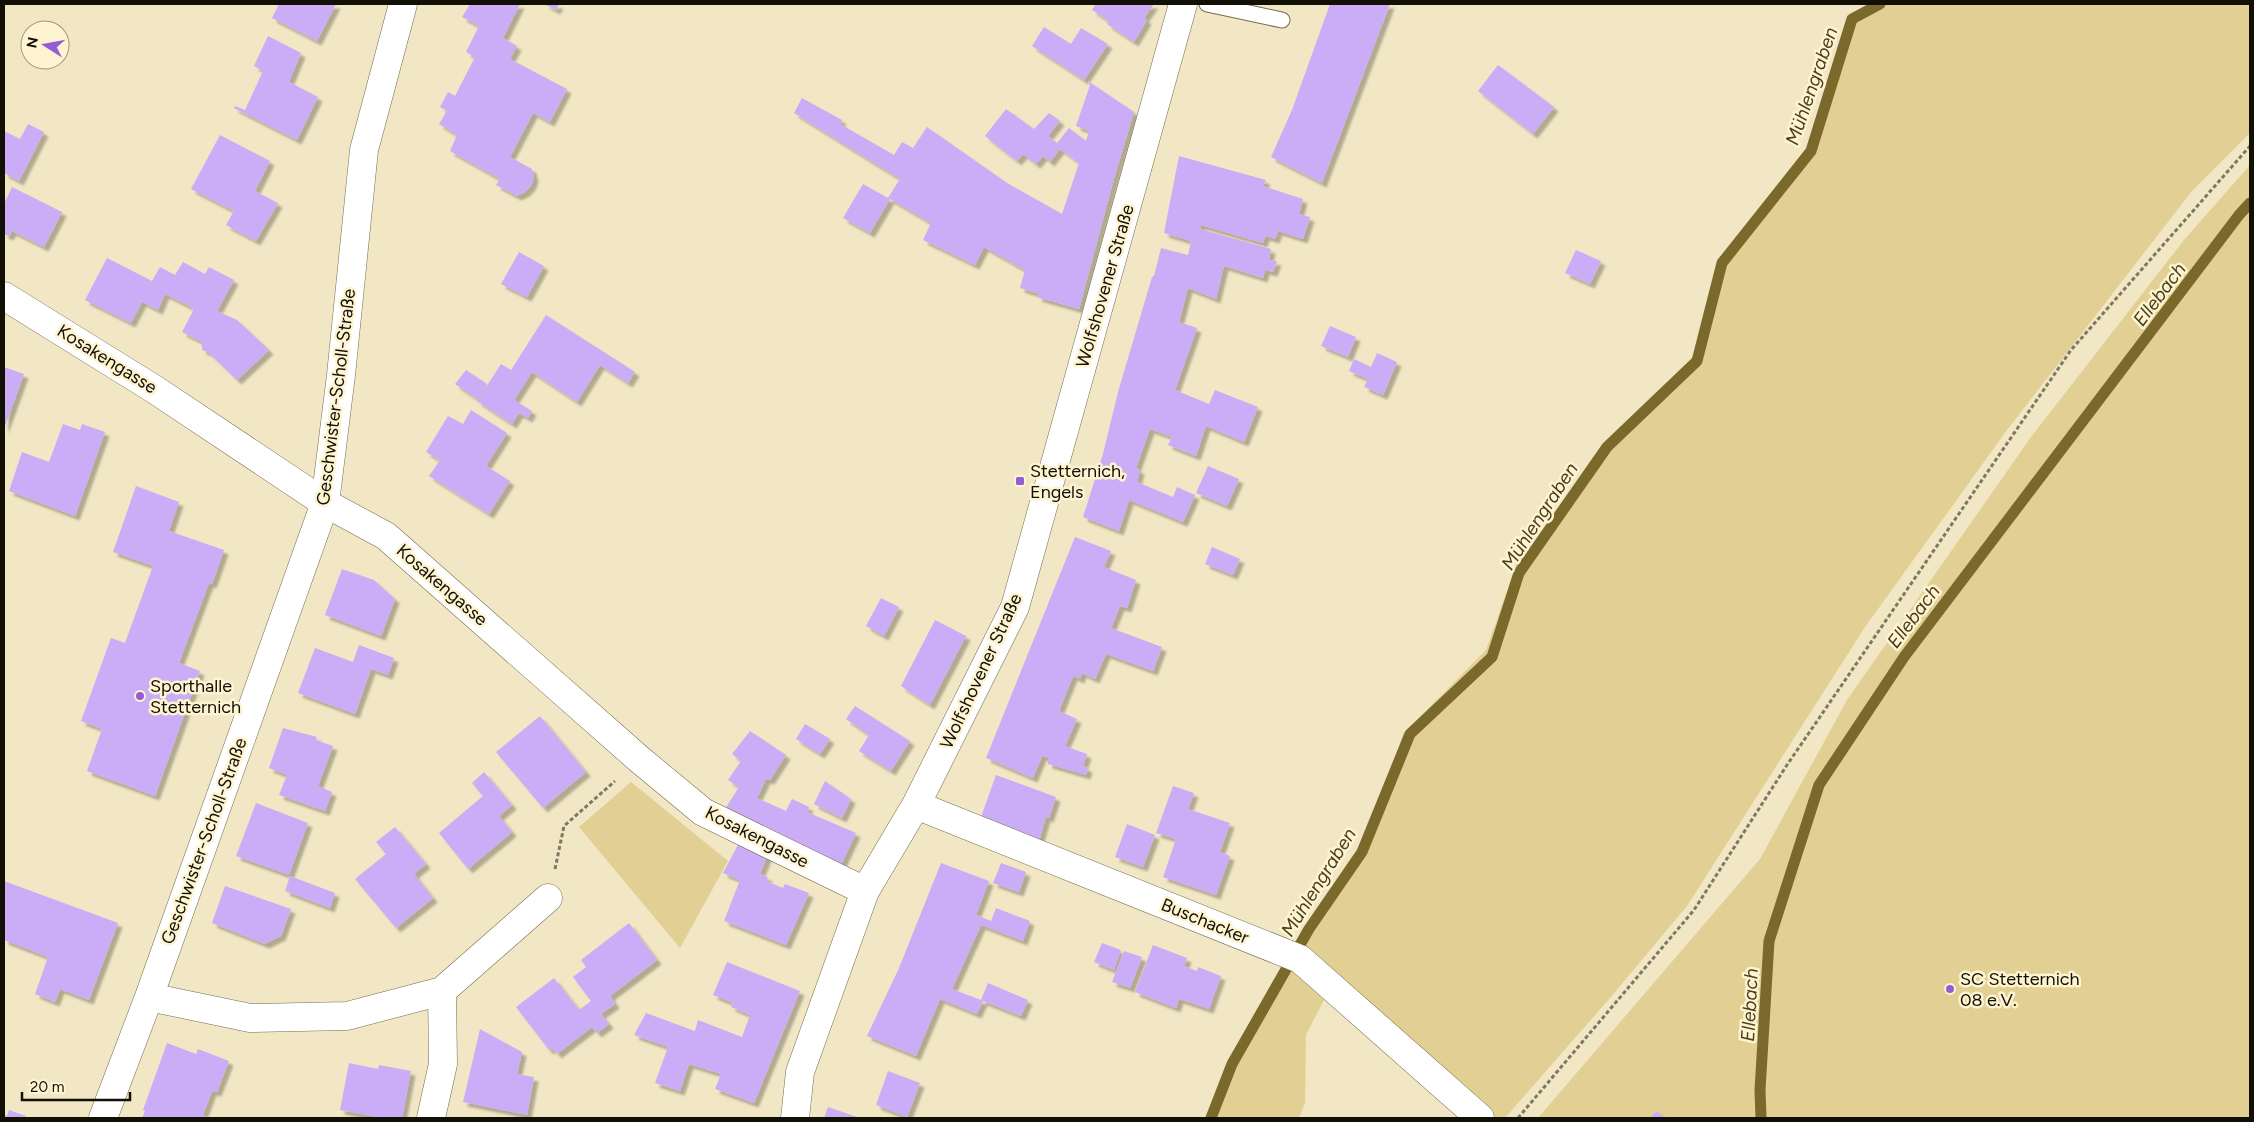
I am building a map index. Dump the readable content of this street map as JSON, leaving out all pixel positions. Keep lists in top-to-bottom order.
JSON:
{
  "streets": {
    "street": [
      "Wolfshovener Straße",
      "Kosakengasse",
      "Geschwister-Scholl-Straße",
      "Buschacker"
    ]
  },
  "crossings": [
    ["Wolfshovener Straße", "Kosakengasse"],
    ["Wolfshovener Straße", "Buschacker"],
    ["Kosakengasse", "Geschwister-Scholl-Straße"]
  ],
  "water": ["Mühlengraben", "Ellebach"],
  "places": {
    "transit": ["Stetternich, Engels"],
    "other": ["Sporthalle Stetternich", "SC Stetternich 08 e.V."]
  },
  "scale_bar": "20 m",
  "north": "left"
}
